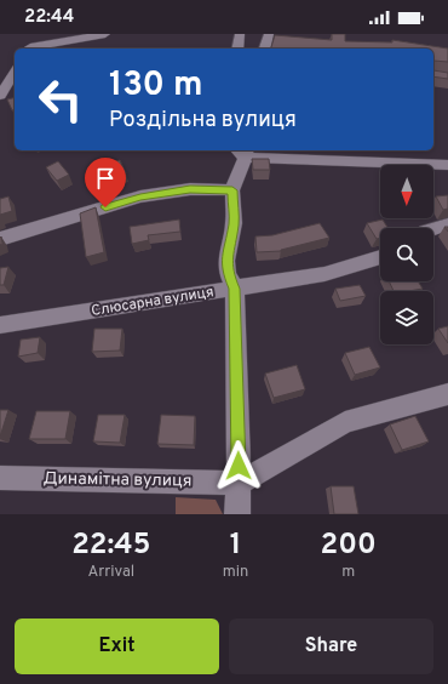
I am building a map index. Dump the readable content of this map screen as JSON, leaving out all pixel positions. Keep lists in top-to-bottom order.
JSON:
{
  "streets": {
    "street": ["Слюсарна вулиця", "Динамітна вулиця"]
  },
  "north": "bottom",
  "page": {
    "status": "22:44",
    "turn": ["130 m", "Роздільна вулиця"],
    "eta": [
      "22:45",
      "Arrival",
      "1",
      "min",
      "200",
      "m"
    ],
    "buttons": ["Exit", "Share"]
  }
}
